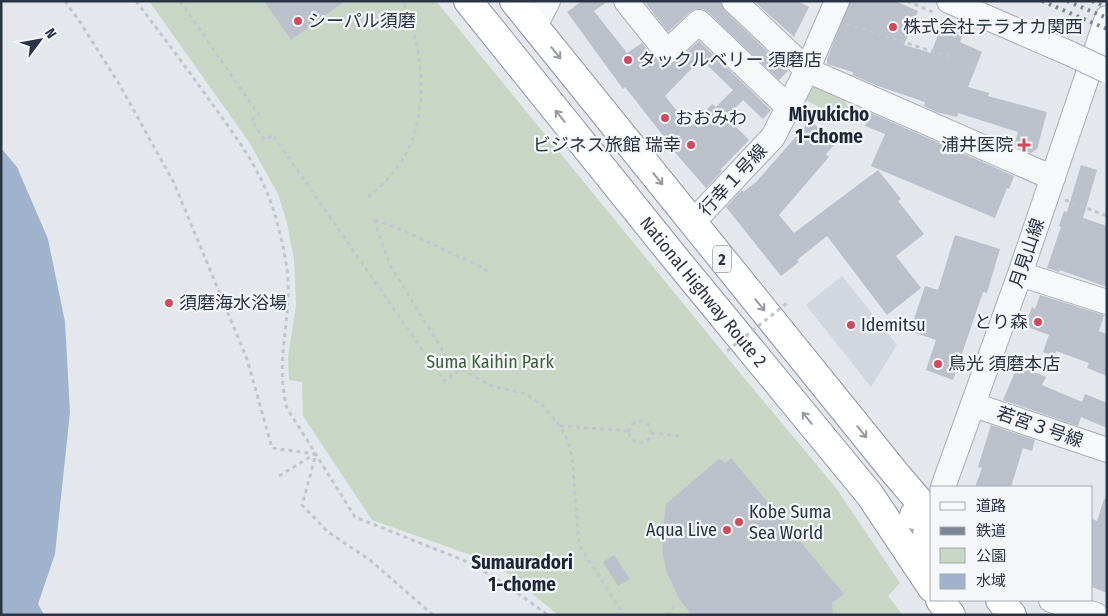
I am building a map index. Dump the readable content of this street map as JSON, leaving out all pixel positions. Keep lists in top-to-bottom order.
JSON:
{
  "streets": {
    "highway": ["2", "National Highway Route 2"],
    "street": ["行幸１号線", "月見山線", "若宮３号線"]
  },
  "crossings": [
    ["行幸１号線", "National Highway Route 2"],
    ["月見山線", "若宮３号線"]
  ],
  "districts": ["Miyukicho 1-chome", "Sumauradori 1-chome"],
  "parks": ["Suma Kaihin Park"],
  "places": {
    "other": [
      "シーパル須磨",
      "株式会社テラオカ関西",
      "タックルベリー 須磨店",
      "おおみわ",
      "ビジネス旅館 瑞幸",
      "須磨海水浴場",
      "とり森",
      "Idemitsu",
      "鳥光 須磨本店",
      "Kobe Suma Sea World",
      "Aqua Live"
    ],
    "health": ["浦井医院"]
  },
  "legend": [
    "道路",
    "鉄道",
    "公園",
    "水域"
  ],
  "north": "top right"
}
